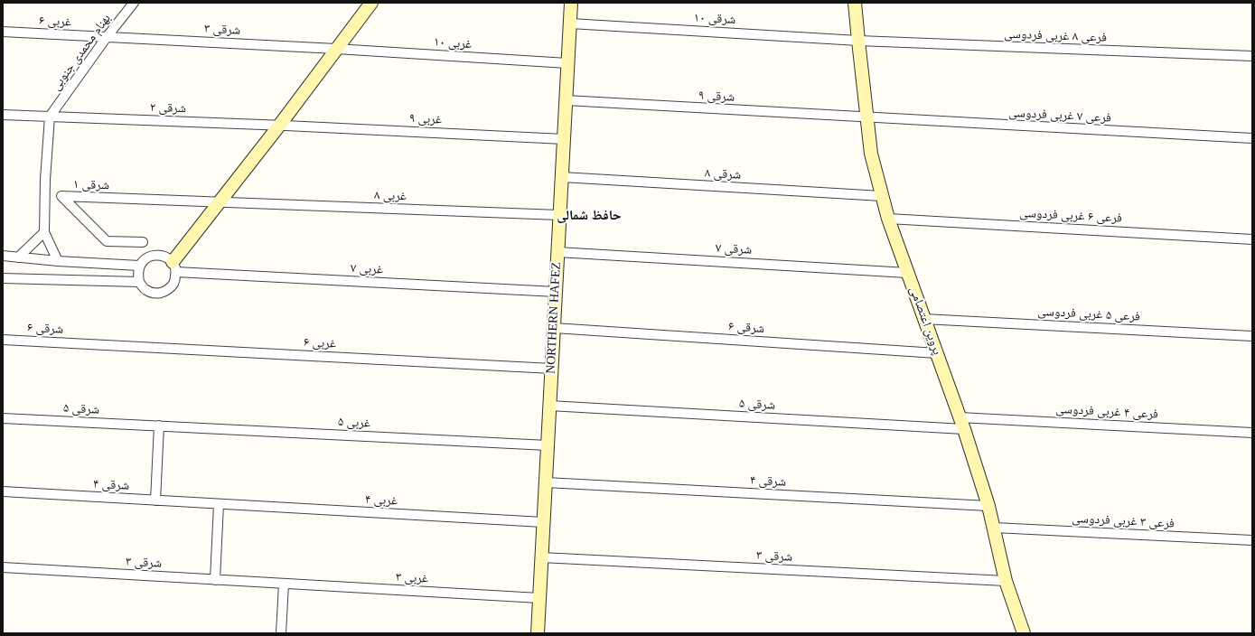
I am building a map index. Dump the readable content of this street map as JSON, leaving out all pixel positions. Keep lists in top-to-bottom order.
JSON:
{
  "streets": {
    "main road": ["NORTHERN HAFEZ", "پروین اعتصامی"],
    "street": [
      "شرقی ۱۰",
      "۶ غربی",
      "۳ شرقی",
      "فرعی ۸ غربی فردوسی",
      "۱۰ غربی",
      "بهنام محمدی جنوبی",
      "شرقی ۹",
      "۲ شرقی",
      "فرعی ۷ غربی فردوسی",
      "۹ غربی",
      "۸ شرقی",
      "۱ شرقی",
      "۸ غربی",
      "فرعی ۶ غربی فردوسی",
      "۷ شرقی",
      "۷ غربی",
      "فرعی ۵ غربی فردوسی",
      "۶ شرقی",
      "۵ شرقی",
      "فرعی ۴ غربی فردوسی",
      "۵ غربی",
      "۴ شرقی",
      "۴ غربی",
      "فرعی ۳ غربی فردوسی",
      "۳ غربی"
    ]
  },
  "crossings": [
    ["شرقی ۱۰", "فرعی ۸ غربی فردوسی"],
    ["شرقی ۱۰", "NORTHERN HAFEZ"],
    ["شرقی ۱۰", "پروین اعتصامی"],
    ["۶ غربی", "۳ شرقی"],
    ["۶ غربی", "بهنام محمدی جنوبی"],
    ["۶ غربی", "NORTHERN HAFEZ"],
    ["۶ غربی", "۶ شرقی"],
    ["۳ شرقی", "۱۰ غربی"],
    ["۳ شرقی", "بهنام محمدی جنوبی"],
    ["۳ شرقی", "NORTHERN HAFEZ"],
    ["۳ شرقی", "پروین اعتصامی"],
    ["۳ شرقی", "۳ غربی"],
    ["فرعی ۸ غربی فردوسی", "پروین اعتصامی"],
    ["۱۰ غربی", "NORTHERN HAFEZ"],
    ["بهنام محمدی جنوبی", "۲ شرقی"],
    ["شرقی ۹", "فرعی ۷ غربی فردوسی"],
    ["شرقی ۹", "NORTHERN HAFEZ"],
    ["شرقی ۹", "پروین اعتصامی"],
    ["۲ شرقی", "۹ غربی"],
    ["فرعی ۷ غربی فردوسی", "پروین اعتصامی"],
    ["۹ غربی", "NORTHERN HAFEZ"],
    ["۸ شرقی", "NORTHERN HAFEZ"],
    ["۸ شرقی", "پروین اعتصامی"],
    ["۱ شرقی", "۸ غربی"],
    ["۸ غربی", "NORTHERN HAFEZ"],
    ["فرعی ۶ غربی فردوسی", "پروین اعتصامی"],
    ["۷ شرقی", "NORTHERN HAFEZ"],
    ["۷ شرقی", "پروین اعتصامی"],
    ["۷ غربی", "NORTHERN HAFEZ"],
    ["فرعی ۵ غربی فردوسی", "پروین اعتصامی"],
    ["NORTHERN HAFEZ", "۶ شرقی"],
    ["NORTHERN HAFEZ", "۵ شرقی"],
    ["NORTHERN HAFEZ", "۵ غربی"],
    ["NORTHERN HAFEZ", "۴ شرقی"],
    ["NORTHERN HAFEZ", "۴ غربی"],
    ["NORTHERN HAFEZ", "۳ غربی"],
    ["پروین اعتصامی", "۶ شرقی"],
    ["پروین اعتصامی", "۵ شرقی"],
    ["پروین اعتصامی", "فرعی ۴ غربی فردوسی"],
    ["پروین اعتصامی", "۴ شرقی"],
    ["پروین اعتصامی", "فرعی ۳ غربی فردوسی"],
    ["۵ شرقی", "فرعی ۴ غربی فردوسی"],
    ["۵ شرقی", "۵ غربی"],
    ["۴ شرقی", "۴ غربی"]
  ],
  "districts": ["حافظ شمالی"]
}
